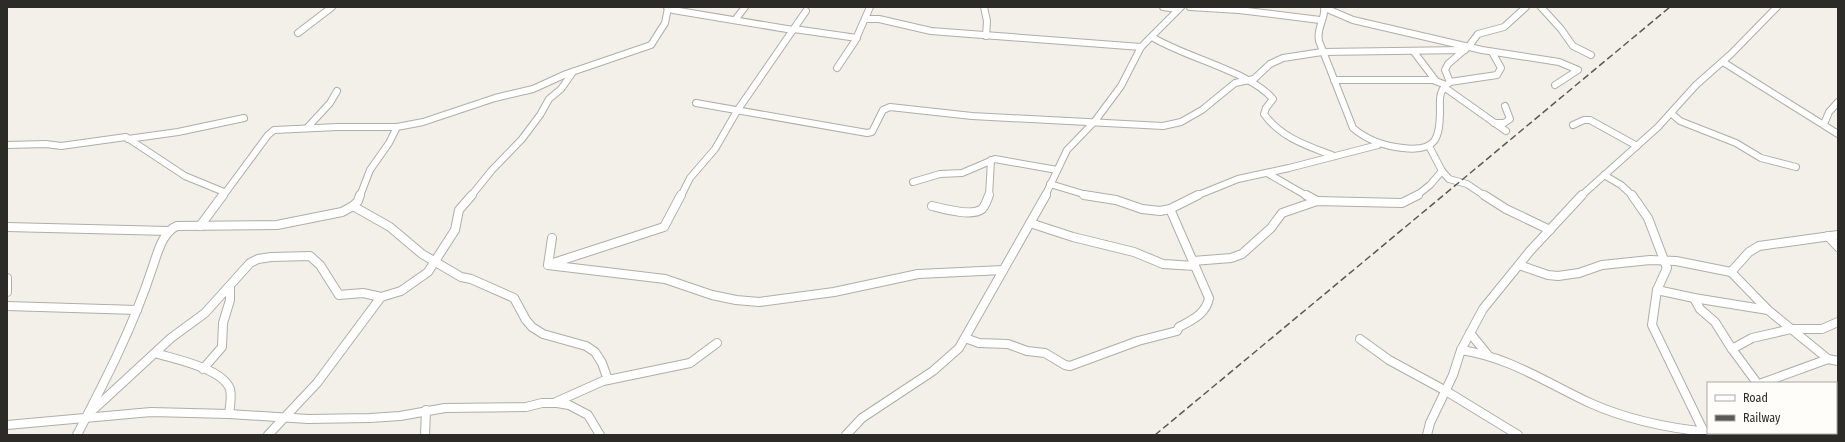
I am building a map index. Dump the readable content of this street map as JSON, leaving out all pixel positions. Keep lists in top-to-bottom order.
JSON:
{
  "legend": ["Road", "Railway"]
}
